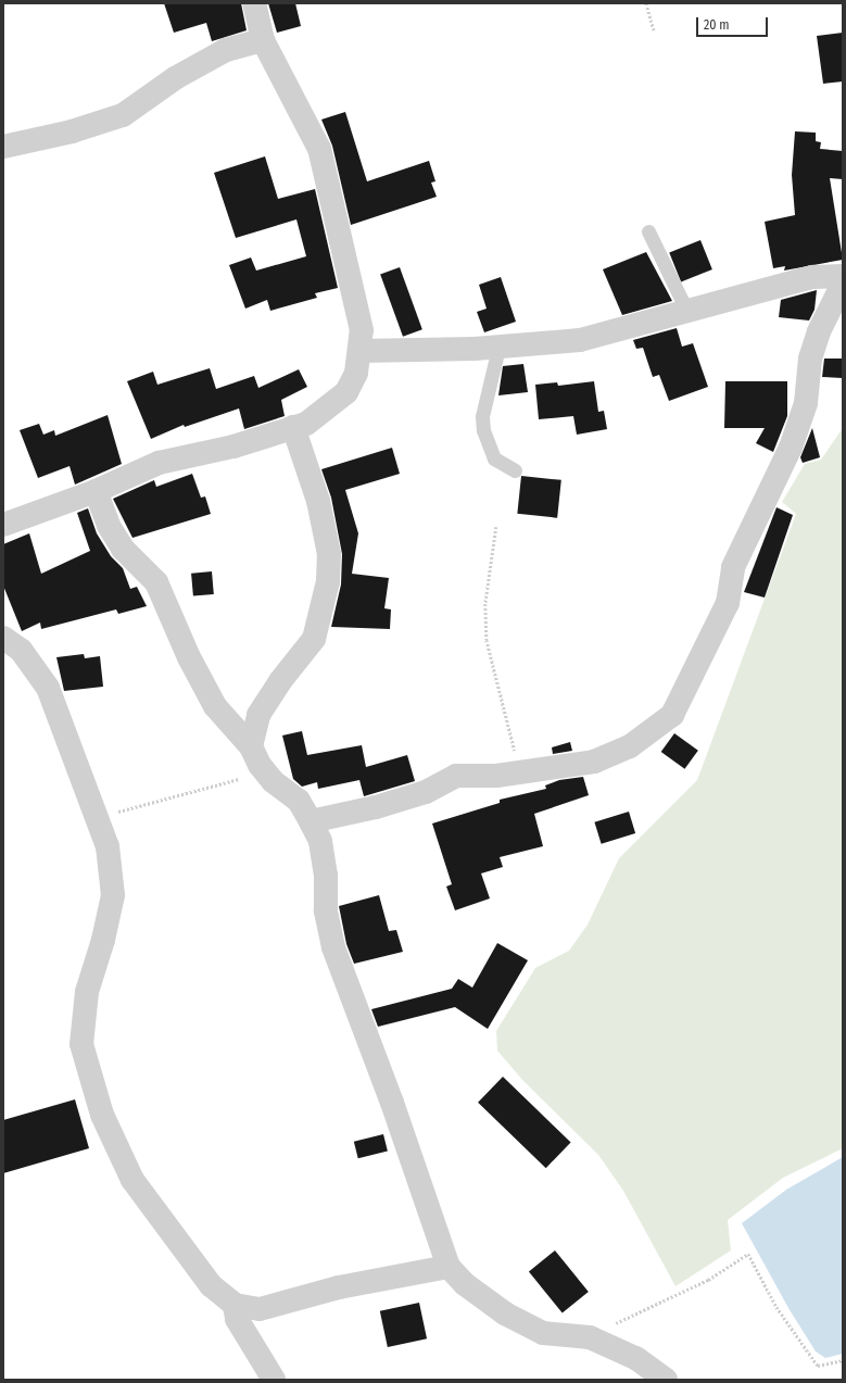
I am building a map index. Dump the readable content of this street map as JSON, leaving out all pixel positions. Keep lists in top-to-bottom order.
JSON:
{
  "scale_bar": "20 m"
}
